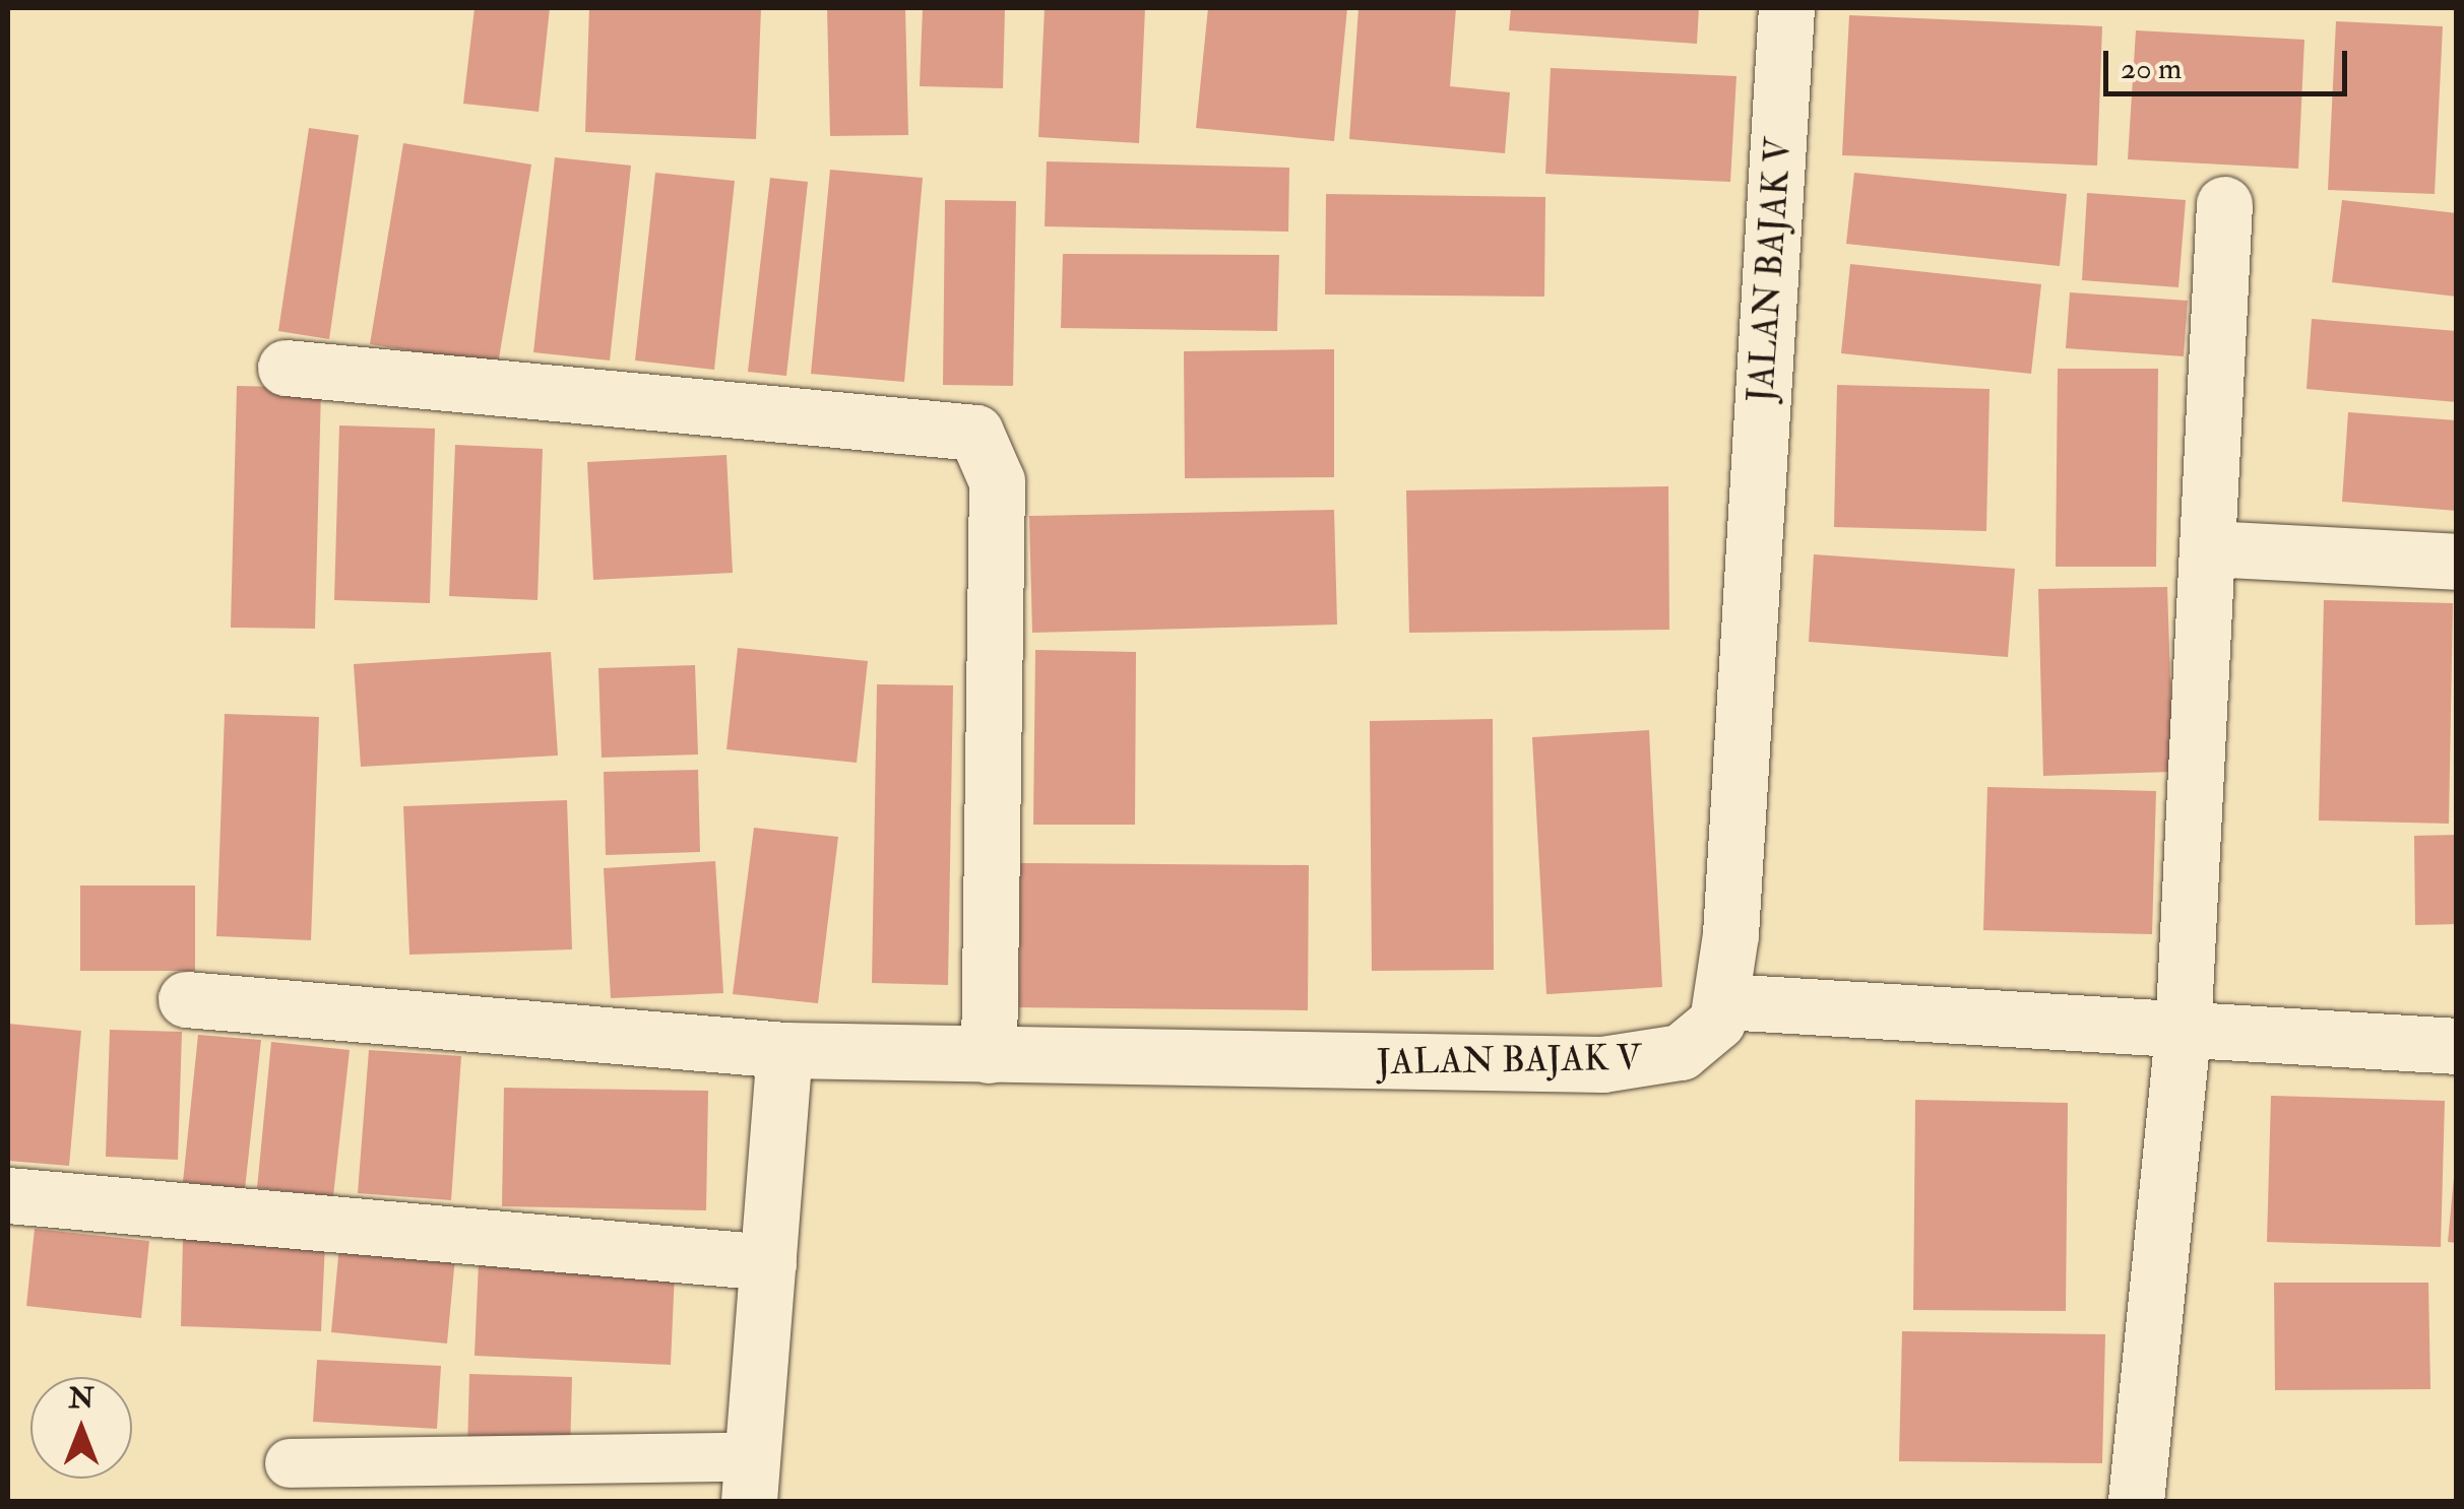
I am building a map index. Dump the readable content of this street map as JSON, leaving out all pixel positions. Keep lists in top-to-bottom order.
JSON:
{
  "streets": {
    "street": ["JALAN BAJAK V"]
  },
  "scale_bar": "20 m",
  "north": "top"
}
